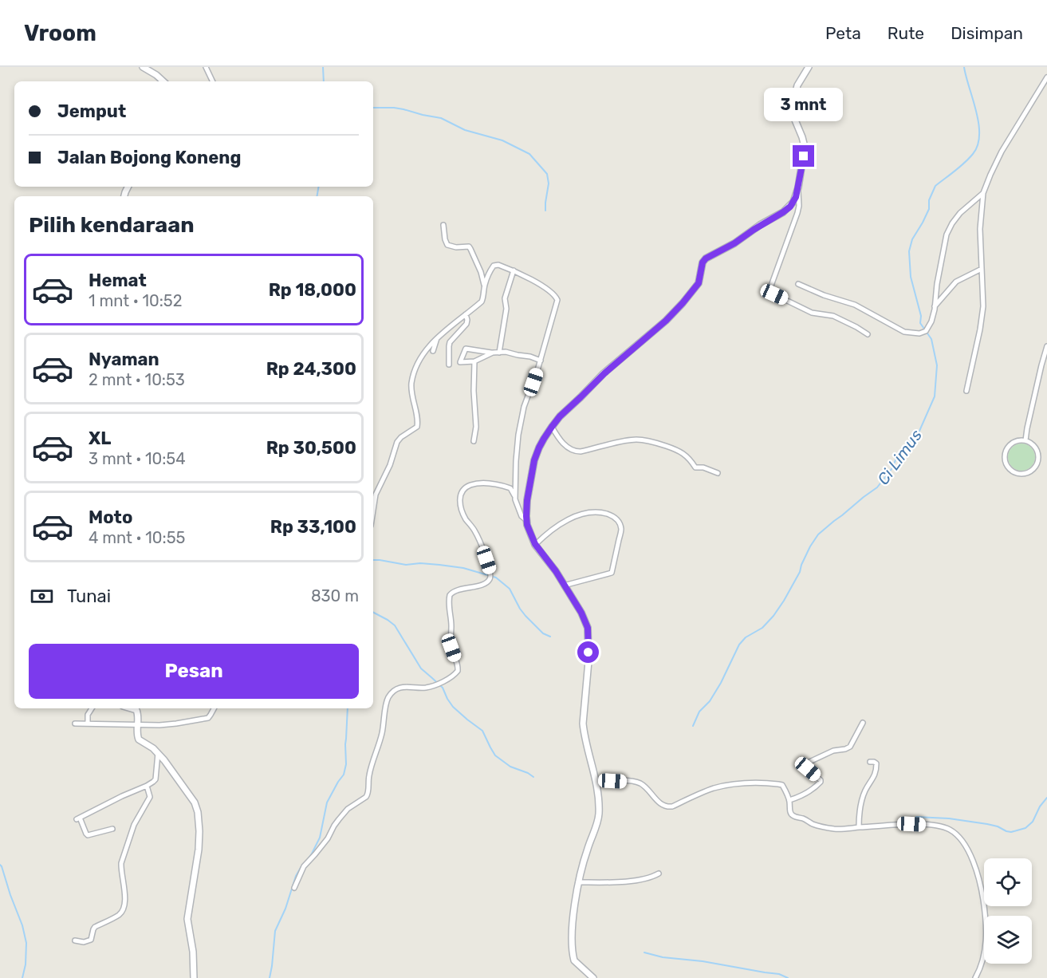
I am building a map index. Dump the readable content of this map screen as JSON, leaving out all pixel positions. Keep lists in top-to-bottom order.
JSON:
{
  "water": ["Ci Limus"],
  "page": {
    "header": "Vroom",
    "nav": ["Peta", "Rute", "Disimpan"],
    "banner": ["Jemput", "Jalan Bojong Koneng"],
    "bubble": "3 mnt",
    "heading": "Pilih kendaraan",
    "list": [
      {
        "name": "Hemat",
        "note": "1 mnt · 10:52",
        "value": "Rp 18,000"
      },
      {
        "name": "Nyaman",
        "note": "2 mnt · 10:53",
        "value": "Rp 24,300"
      },
      {
        "name": "XL",
        "note": "3 mnt · 10:54",
        "value": "Rp 30,500"
      },
      {
        "name": "Moto",
        "note": "4 mnt · 10:55",
        "value": "Rp 33,100"
      }
    ],
    "pay": ["Tunai", "830 m"],
    "buttons": "Pesan"
  }
}
